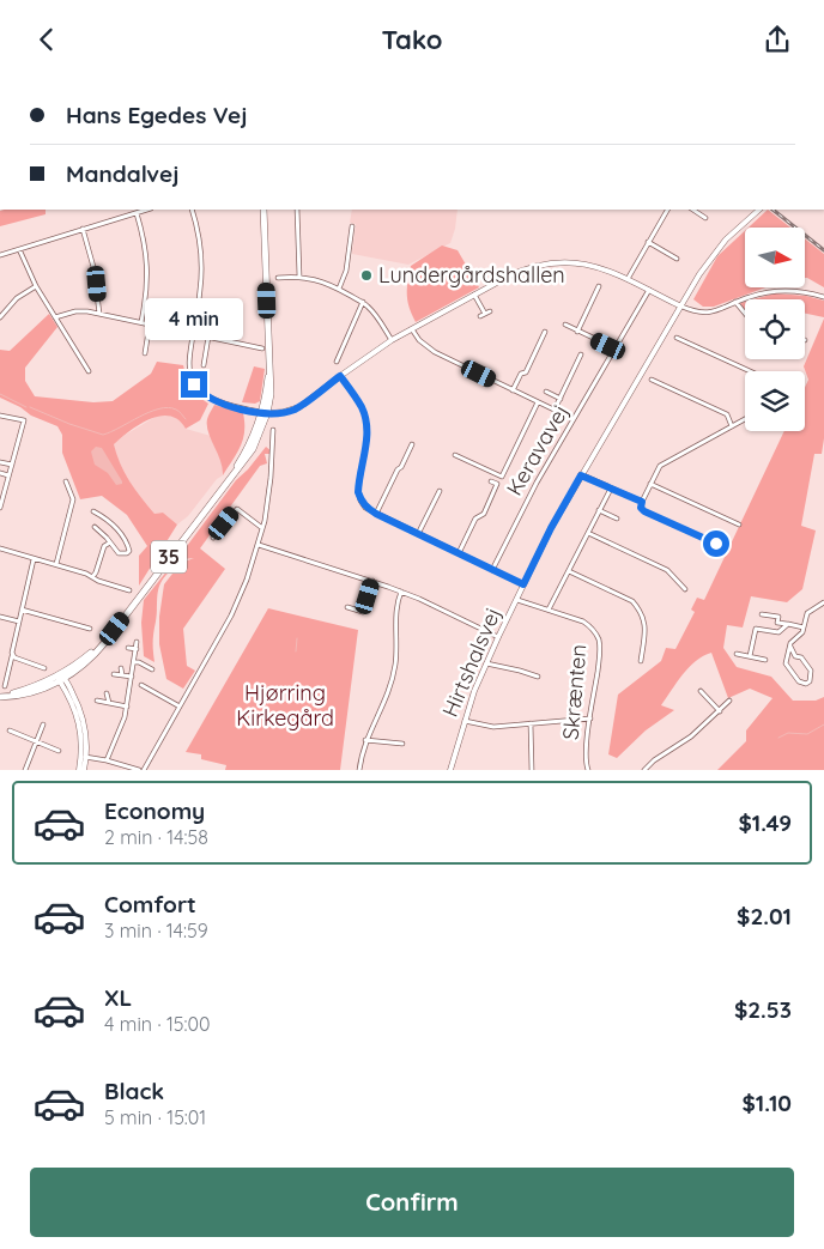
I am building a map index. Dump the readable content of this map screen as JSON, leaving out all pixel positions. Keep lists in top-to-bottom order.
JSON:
{
  "streets": {
    "main road": ["35"],
    "street": ["Keravavej", "Hirtshalsvej", "Skrænten"]
  },
  "crossings": [
    ["Hirtshalsvej", "Skrænten"]
  ],
  "parks": ["Hjørring Kirkegård"],
  "places": ["Lundergårdshallen"],
  "north": "right",
  "page": {
    "header": "Tako",
    "banner": ["Hans Egedes Vej", "Mandalvej"],
    "bubble": "4 min",
    "list": [
      {
        "name": "Economy",
        "note": "2 min · 14:58",
        "value": "$1.49"
      },
      {
        "name": "Comfort",
        "note": "3 min · 14:59",
        "value": "$2.01"
      },
      {
        "name": "XL",
        "note": "4 min · 15:00",
        "value": "$2.53"
      },
      {
        "name": "Black",
        "note": "5 min · 15:01",
        "value": "$1.10"
      }
    ],
    "buttons": "Confirm"
  }
}
